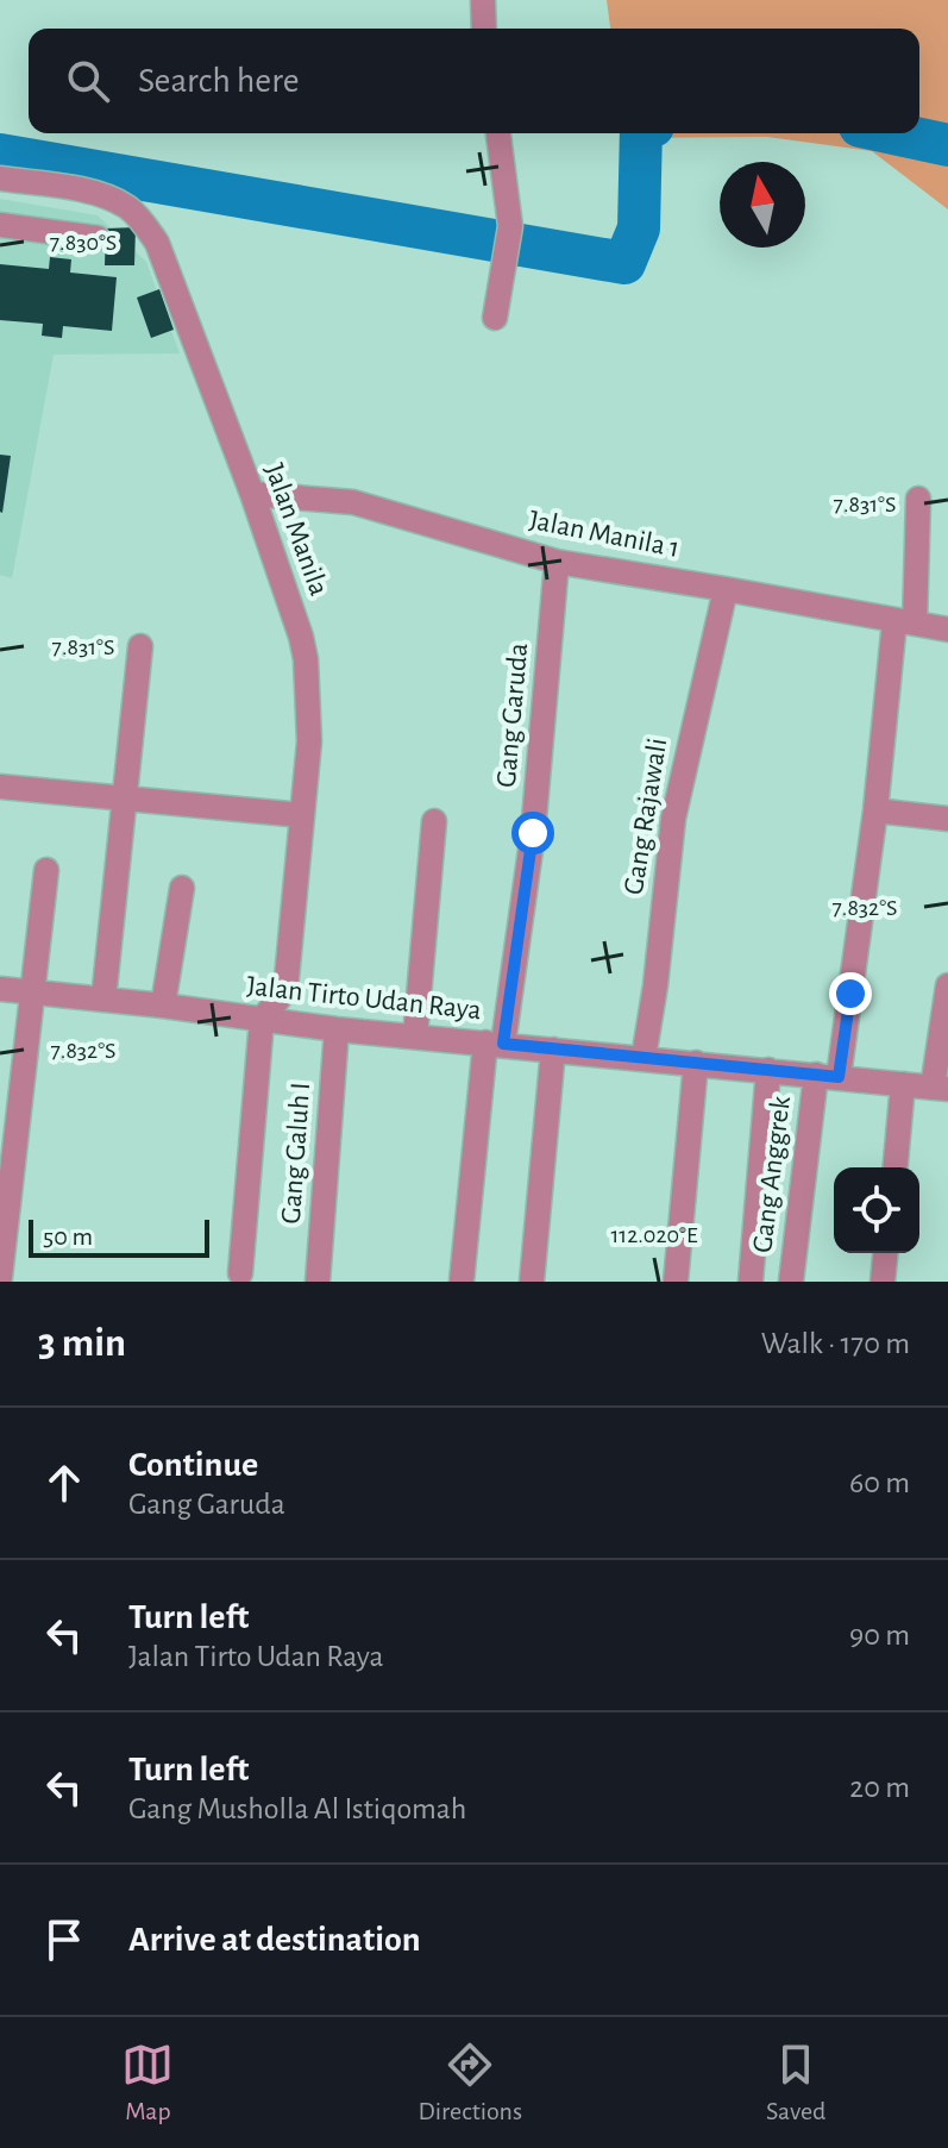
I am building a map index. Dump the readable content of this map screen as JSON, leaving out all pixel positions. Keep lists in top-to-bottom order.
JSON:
{
  "streets": {
    "street": [
      "Jalan Manila",
      "Jalan Manila 1",
      "Gang Garuda",
      "Gang Rajawali",
      "Jalan Tirto Udan Raya",
      "Gang Galuh I",
      "Gang Anggrek"
    ]
  },
  "crossings": [
    ["Jalan Manila", "Jalan Manila 1"],
    ["Jalan Manila", "Jalan Tirto Udan Raya"],
    ["Jalan Manila 1", "Gang Garuda"],
    ["Jalan Manila 1", "Gang Rajawali"],
    ["Jalan Manila 1", "Gang Anggrek"],
    ["Gang Garuda", "Jalan Tirto Udan Raya"],
    ["Gang Rajawali", "Jalan Tirto Udan Raya"],
    ["Jalan Tirto Udan Raya", "Gang Galuh I"],
    ["Jalan Tirto Udan Raya", "Gang Anggrek"]
  ],
  "scale_bar": "50 m",
  "north": "top",
  "page": {
    "search": "Search here",
    "scale": "50 m",
    "heading": ["3 min", "Walk · 170 m"],
    "list": [
      ["Continue", "Gang Garuda", "60 m"],
      ["Turn left", "Jalan Tirto Udan Raya", "90 m"],
      ["Turn left", "Gang Musholla Al Istiqomah", "20 m"],
      "Arrive at destination"
    ],
    "nav": ["Map", "Directions", "Saved"]
  },
  "coordinates": [
    "7.830°S",
    "7.831°S",
    "7.832°S",
    "112.020°E"
  ]
}
